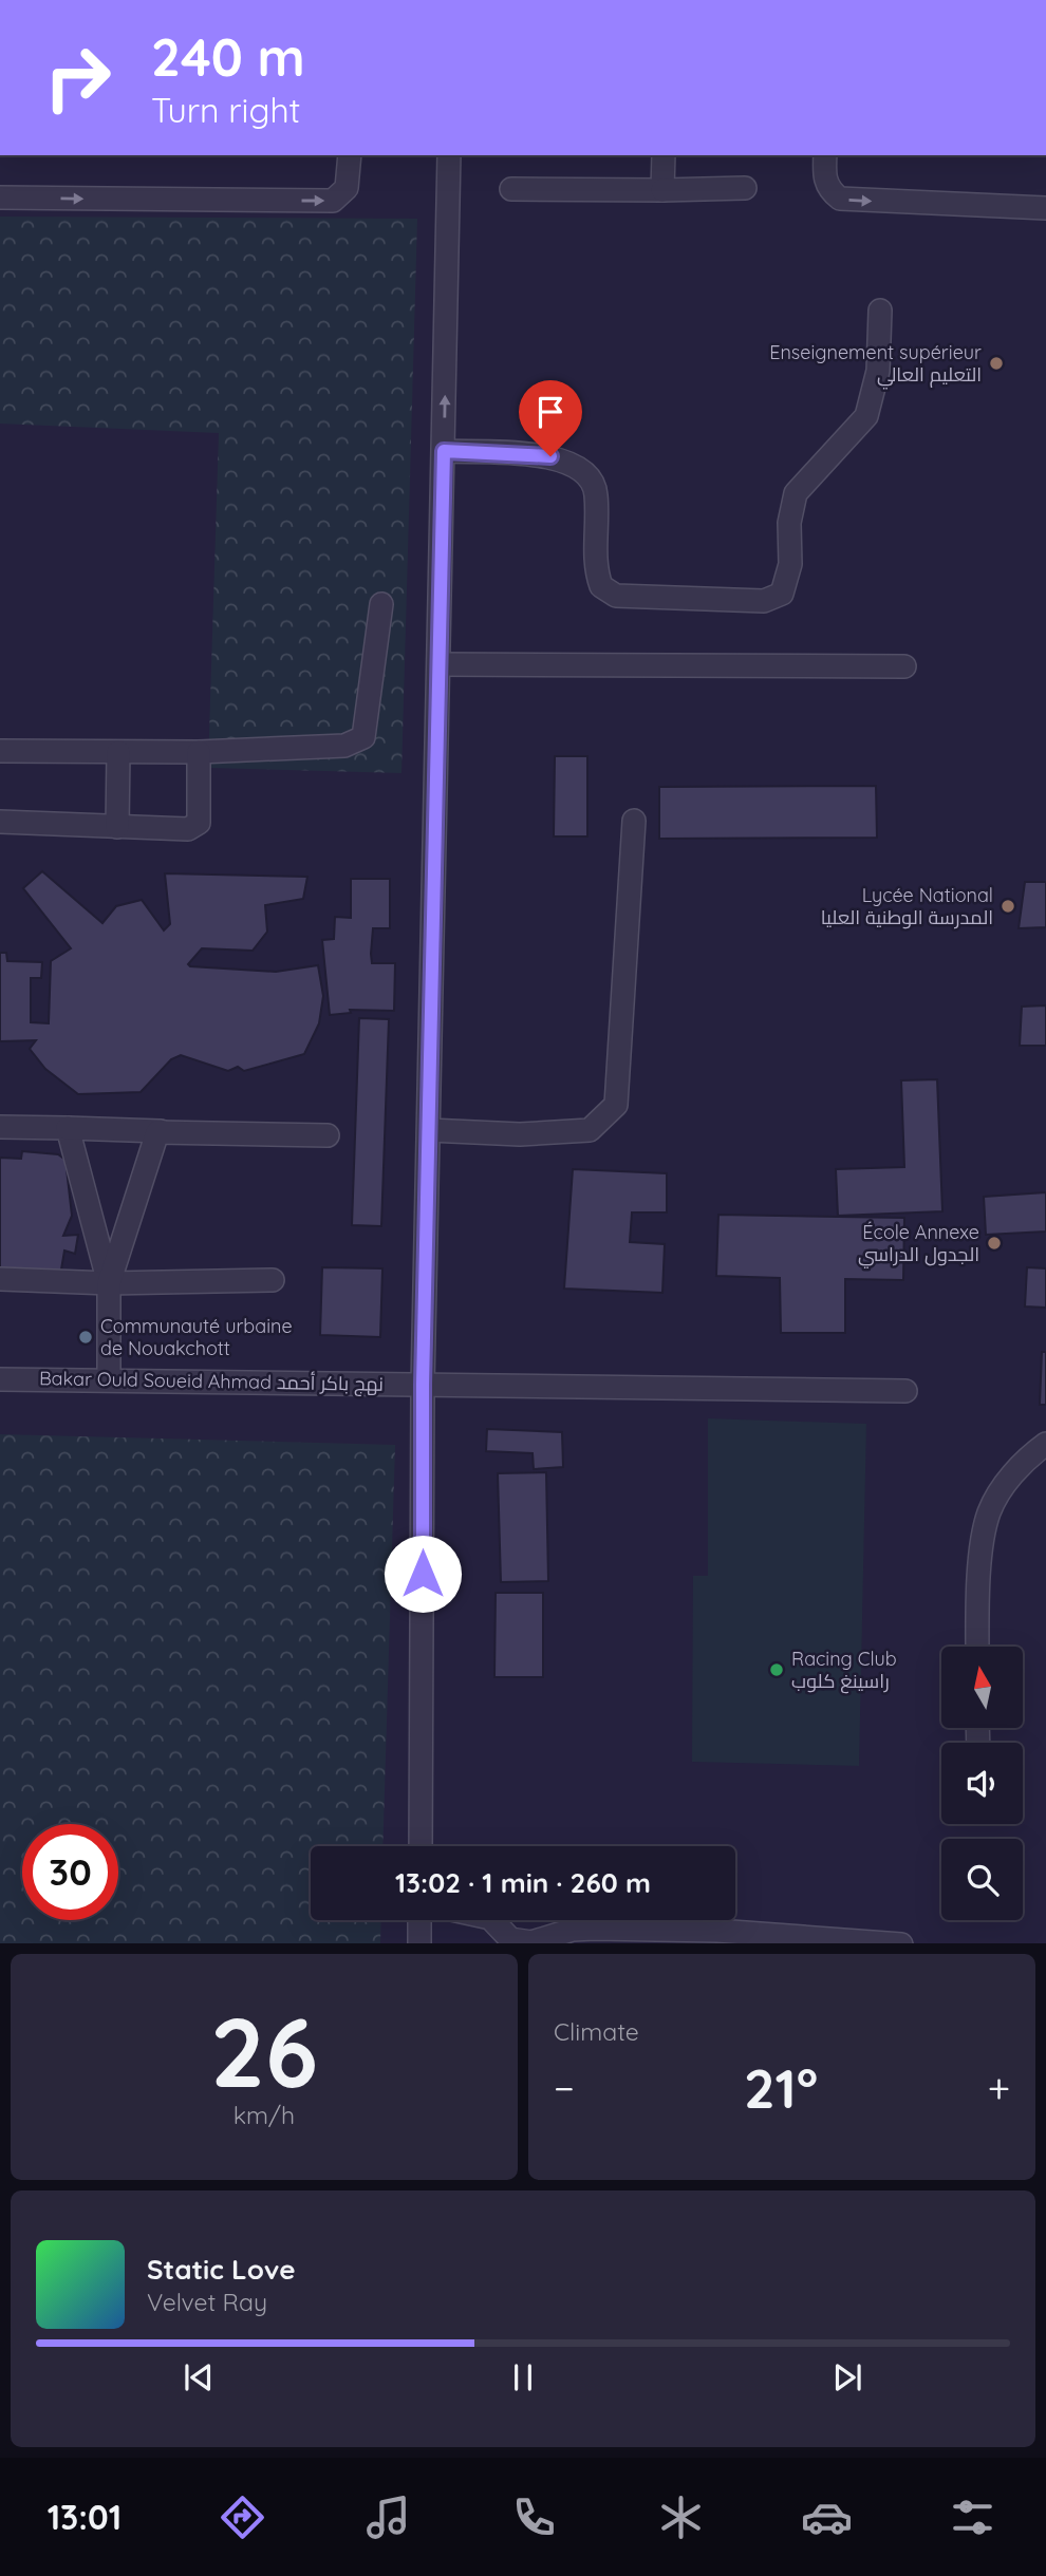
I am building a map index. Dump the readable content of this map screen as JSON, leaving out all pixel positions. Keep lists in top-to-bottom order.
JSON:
{
  "streets": {
    "street": ["Bakar Ould Soueid Ahmad نهج باكر أحمد"]
  },
  "places": [
    "Enseignement supérieur التعليم العالي",
    "Lycée National المدرسة الوطنية العليا",
    "École Annexe الجدول الدراسي",
    "Communauté urbaine de Nouakchott",
    "Racing Club راسينغ كلوب"
  ],
  "north": "top",
  "page": {
    "turn": ["240 m", "Turn right"],
    "limit": "30",
    "trip": "13:02 · 1 min · 260 m",
    "tile": [
      ["26", "km/h"],
      "Climate"
    ],
    "heat": ["−", "21°", "+"],
    "song": ["Static Love", "Velvet Ray"],
    "tabs": "13:01"
  }
}
